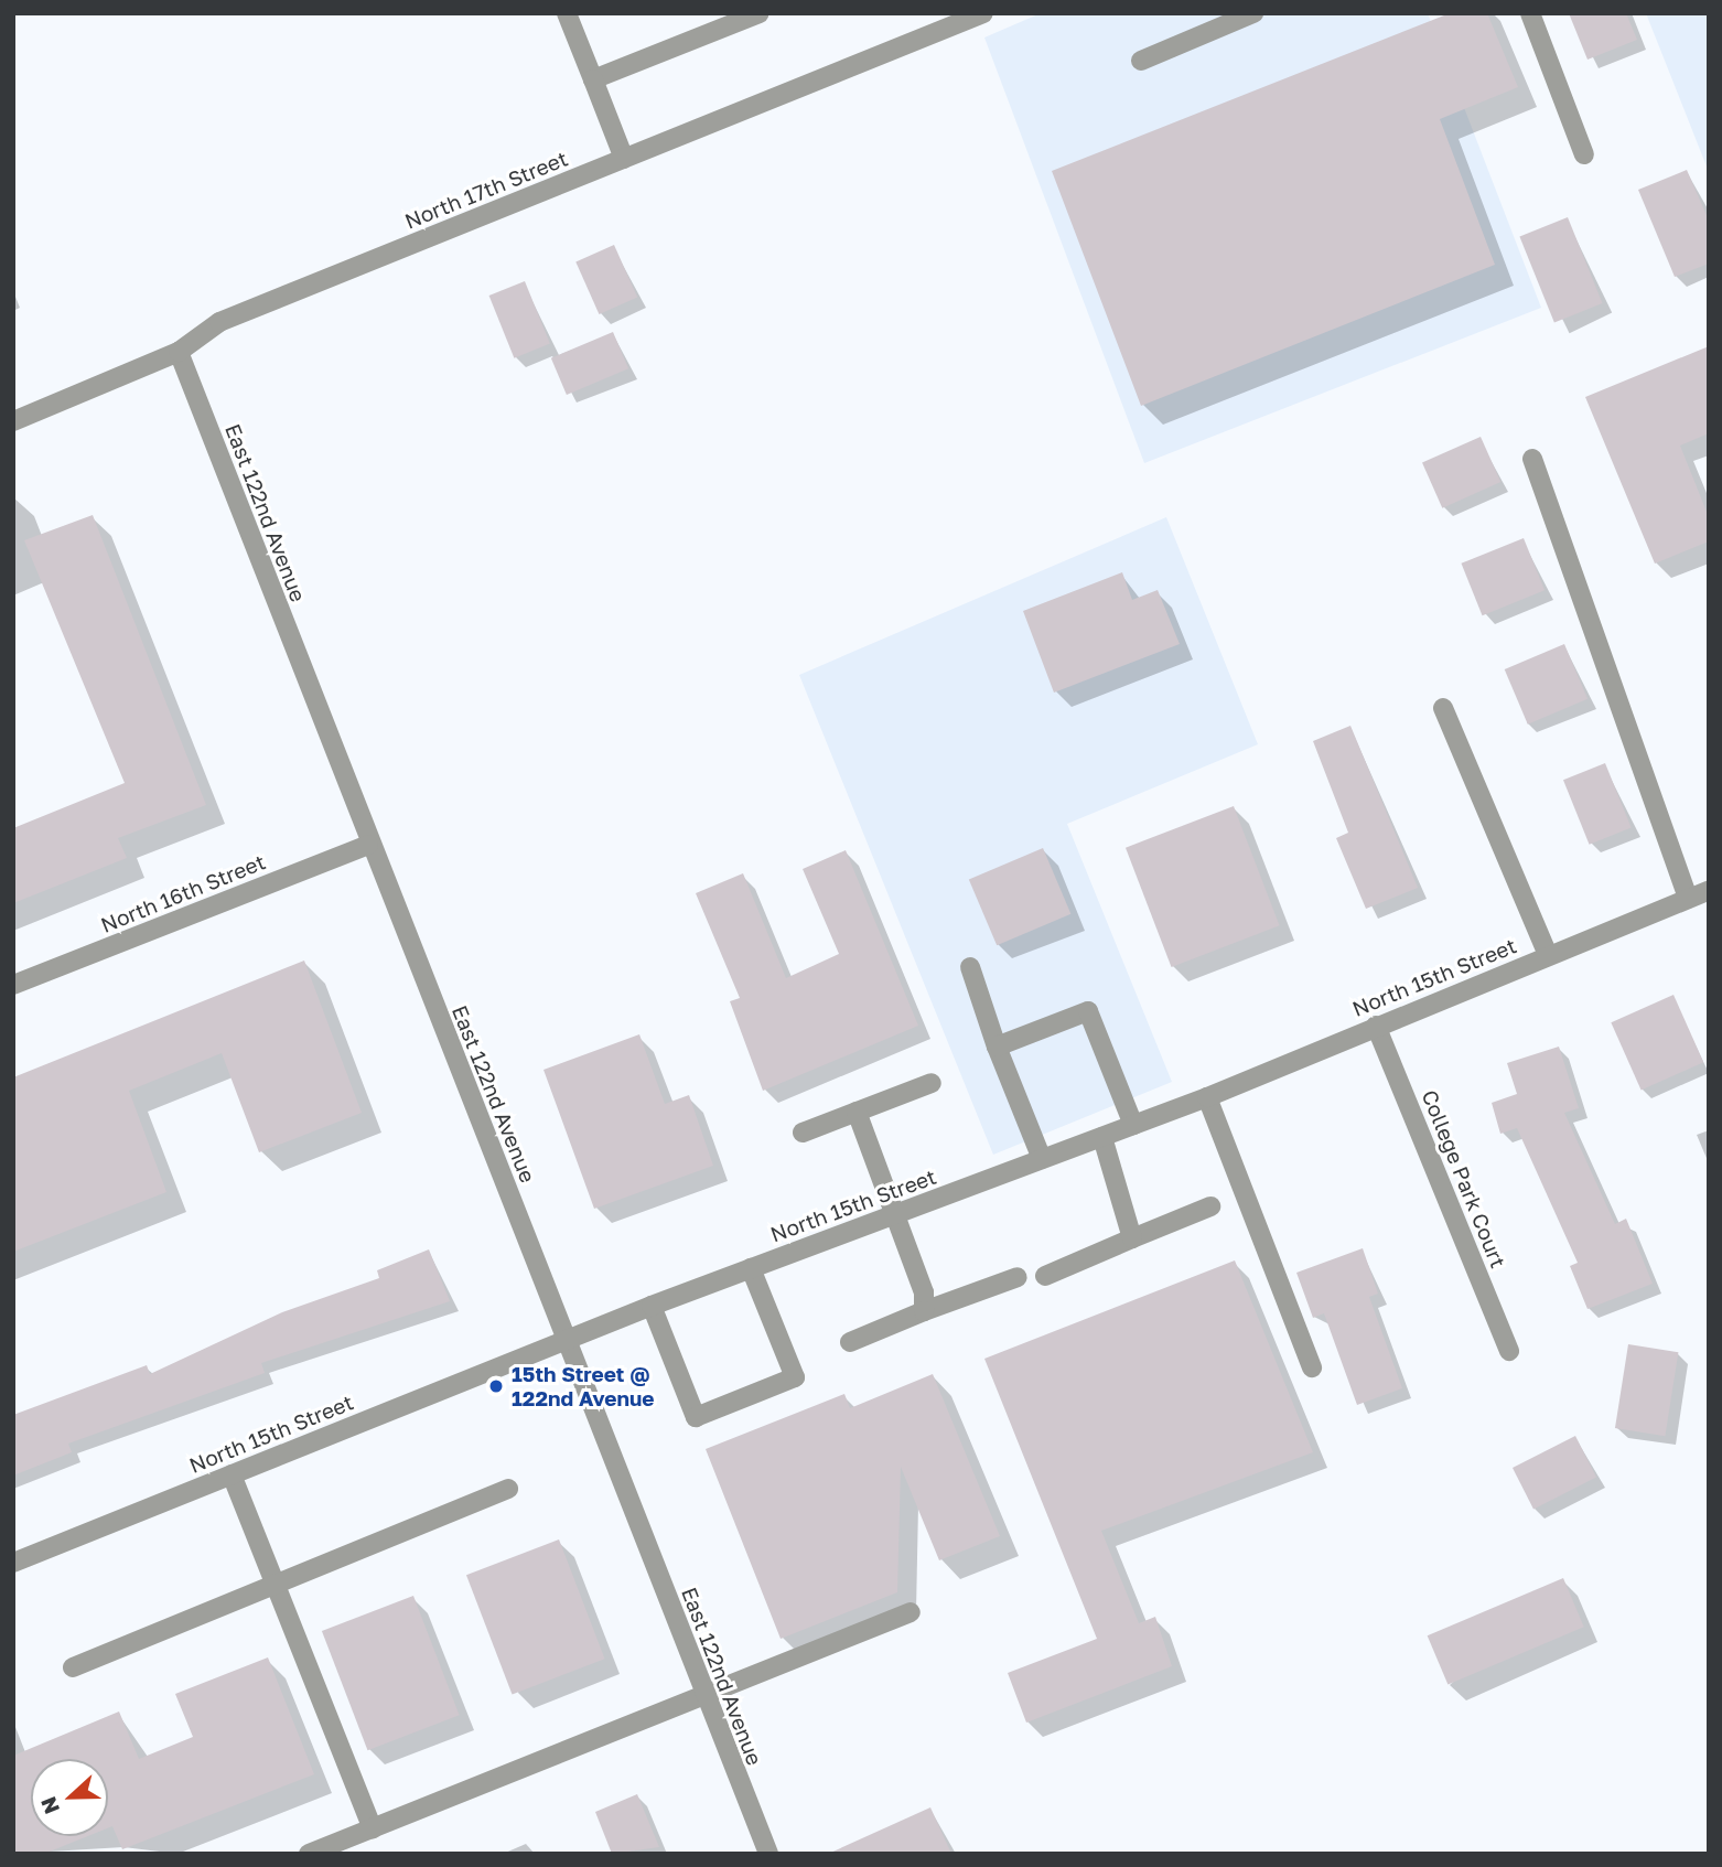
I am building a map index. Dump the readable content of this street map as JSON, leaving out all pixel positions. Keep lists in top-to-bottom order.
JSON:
{
  "streets": {
    "street": [
      "North 17th Street",
      "East 122nd Avenue",
      "North 16th Street",
      "North 15th Street",
      "College Park Court"
    ]
  },
  "crossings": [
    ["North 17th Street", "East 122nd Avenue"],
    ["East 122nd Avenue", "North 16th Street"],
    ["East 122nd Avenue", "North 15th Street"],
    ["North 15th Street", "College Park Court"]
  ],
  "places": ["15th Street @ 122nd Avenue"],
  "north": "left"
}
